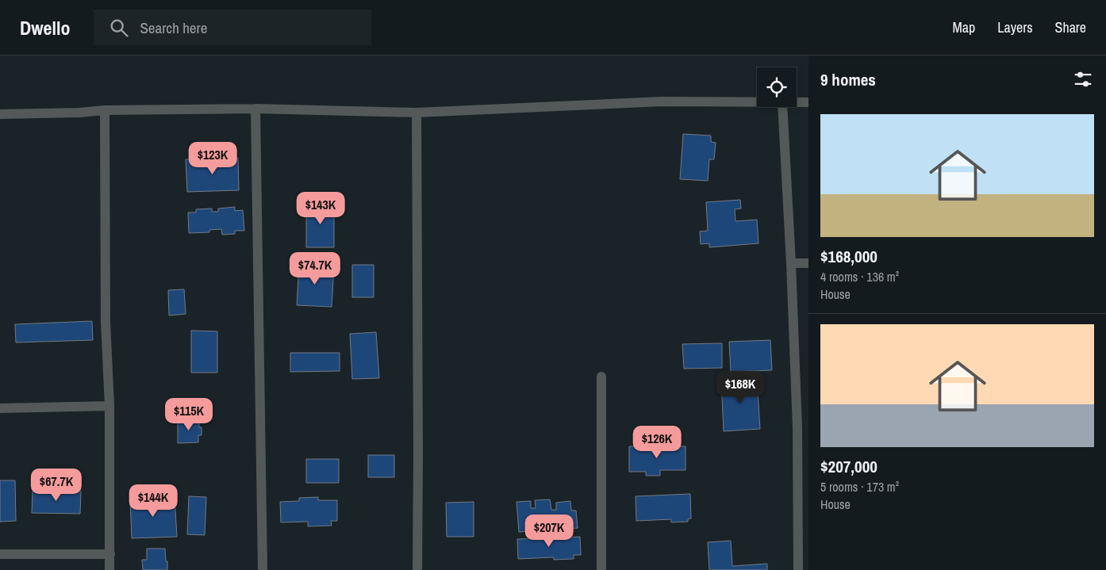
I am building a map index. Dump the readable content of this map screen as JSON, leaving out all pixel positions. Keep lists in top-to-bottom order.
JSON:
{
  "page": {
    "header": "Dwello",
    "search": "Search here",
    "nav": ["Map", "Layers", "Share"],
    "heading": "9 homes",
    "list": [
      {
        "name": "$168,000",
        "note": "4 rooms · 136 m² · House"
      },
      {
        "name": "$207,000",
        "note": "5 rooms · 173 m² · House"
      }
    ],
    "price": [
      "$123K",
      "$143K",
      "$74.7K",
      "$168K",
      "$115K",
      "$126K",
      "$67.7K",
      "$144K",
      "$207K"
    ]
  }
}
